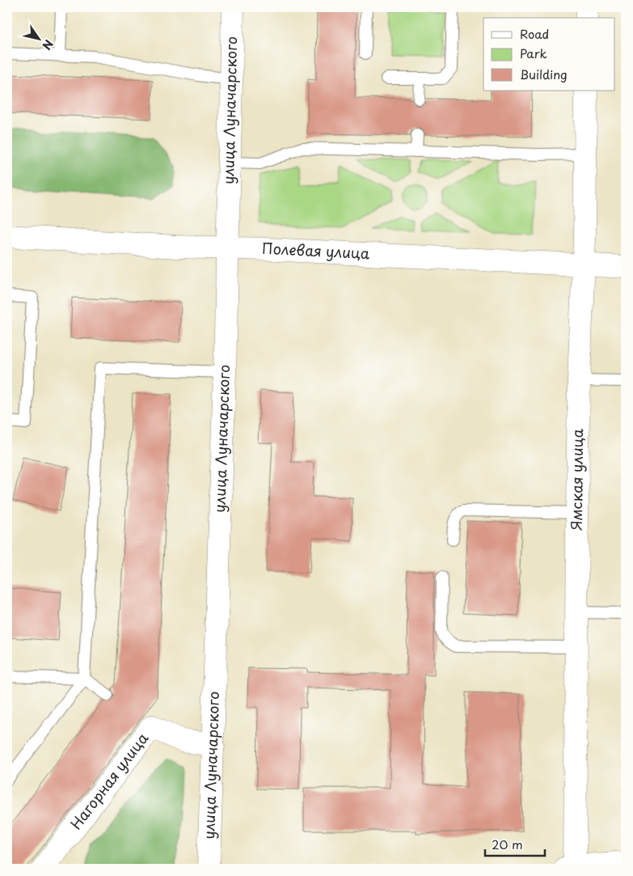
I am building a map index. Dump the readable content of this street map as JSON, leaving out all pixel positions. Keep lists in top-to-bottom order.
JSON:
{
  "streets": {
    "main road": [
      "улица Луначарского",
      "Полевая улица",
      "Ямская улица",
      "Нагорная улица"
    ]
  },
  "crossings": [
    ["улица Луначарского", "Полевая улица"],
    ["улица Луначарского", "Нагорная улица"],
    ["Полевая улица", "Ямская улица"]
  ],
  "legend": ["Road", "Park", "Building"],
  "scale_bar": "20 m",
  "north": "bottom right"
}
